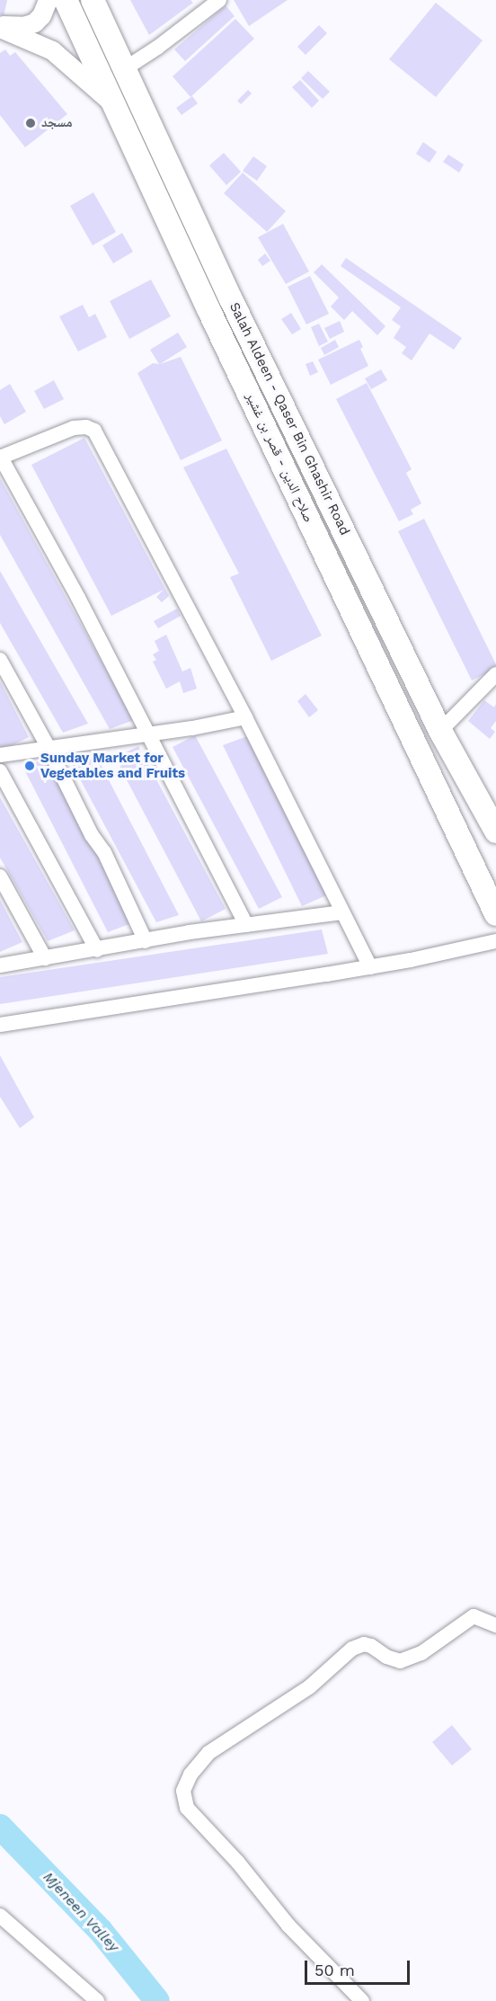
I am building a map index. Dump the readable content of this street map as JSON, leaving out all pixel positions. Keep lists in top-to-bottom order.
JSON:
{
  "streets": {
    "highway": ["Salah Aldeen - Qaser Bin Ghashir Road", "صلاح الدين - قصر بن غشير"]
  },
  "water": ["Mjeneen Valley"],
  "places": ["مسجد", "Sunday Market for Vegetables and Fruits"],
  "scale_bar": "50 m"
}
